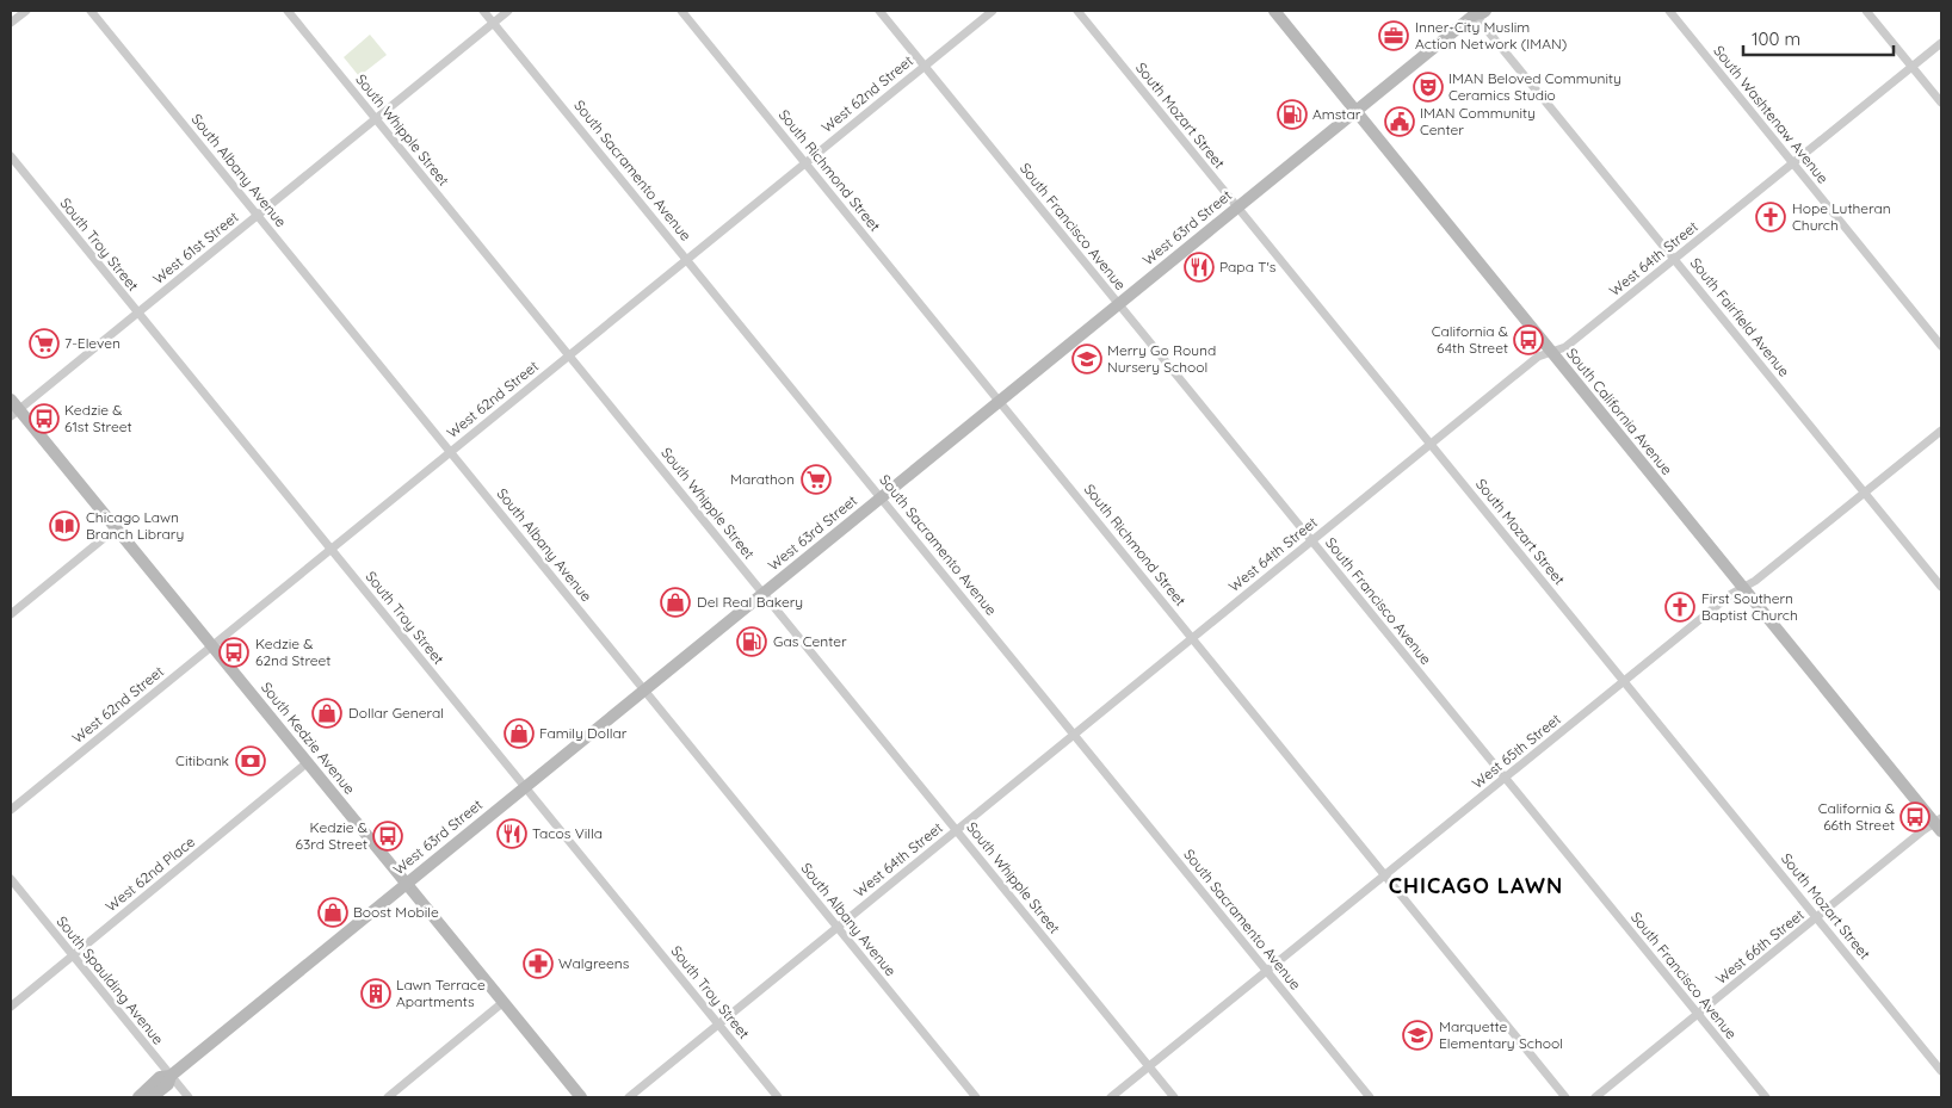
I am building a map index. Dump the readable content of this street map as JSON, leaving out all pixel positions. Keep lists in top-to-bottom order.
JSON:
{
  "streets": {
    "main road": ["West 63rd Street", "South California Avenue", "South Kedzie Avenue"],
    "street": [
      "West 62nd Street",
      "South Washtenaw Avenue",
      "South Mozart Street",
      "South Whipple Street",
      "South Albany Avenue",
      "South Sacramento Avenue",
      "South Richmond Street",
      "South Francisco Avenue",
      "South Troy Street",
      "West 61st Street",
      "West 64th Street",
      "South Fairfield Avenue",
      "West 65th Street",
      "West 62nd Place",
      "West 66th Street",
      "South Spaulding Avenue"
    ]
  },
  "crossings": [
    ["West 62nd Street", "South Whipple Street"],
    ["West 62nd Street", "South Albany Avenue"],
    ["West 62nd Street", "South Sacramento Avenue"],
    ["West 62nd Street", "South Richmond Street"],
    ["West 62nd Street", "South Francisco Avenue"],
    ["West 62nd Street", "South Troy Street"],
    ["West 62nd Street", "South Kedzie Avenue"],
    ["South Washtenaw Avenue", "West 64th Street"],
    ["South Mozart Street", "West 63rd Street"],
    ["South Mozart Street", "West 64th Street"],
    ["South Mozart Street", "West 65th Street"],
    ["South Mozart Street", "West 66th Street"],
    ["South Whipple Street", "West 63rd Street"],
    ["South Whipple Street", "West 61st Street"],
    ["South Whipple Street", "West 64th Street"],
    ["South Whipple Street", "West 65th Street"],
    ["South Albany Avenue", "West 63rd Street"],
    ["South Albany Avenue", "West 61st Street"],
    ["South Albany Avenue", "West 64th Street"],
    ["South Sacramento Avenue", "West 63rd Street"],
    ["South Sacramento Avenue", "West 61st Street"],
    ["South Sacramento Avenue", "West 64th Street"],
    ["South Sacramento Avenue", "West 65th Street"],
    ["South Richmond Street", "West 63rd Street"],
    ["South Richmond Street", "West 64th Street"],
    ["South Richmond Street", "West 65th Street"],
    ["South Francisco Avenue", "West 63rd Street"],
    ["South Francisco Avenue", "West 64th Street"],
    ["South Francisco Avenue", "West 65th Street"],
    ["South Francisco Avenue", "West 66th Street"],
    ["West 63rd Street", "South Troy Street"],
    ["West 63rd Street", "South Fairfield Avenue"],
    ["West 63rd Street", "South California Avenue"],
    ["West 63rd Street", "South Kedzie Avenue"],
    ["West 63rd Street", "South Spaulding Avenue"],
    ["South Troy Street", "West 61st Street"],
    ["South Troy Street", "West 64th Street"],
    ["West 61st Street", "South Kedzie Avenue"],
    ["West 64th Street", "South Fairfield Avenue"],
    ["West 64th Street", "South California Avenue"],
    ["South Fairfield Avenue", "West 65th Street"],
    ["South California Avenue", "West 65th Street"],
    ["South California Avenue", "West 66th Street"],
    ["South Kedzie Avenue", "West 62nd Place"],
    ["West 62nd Place", "South Spaulding Avenue"]
  ],
  "districts": ["CHICAGO LAWN"],
  "places": {
    "office": ["Inner-City Muslim Action Network (IMAN)"],
    "theatre": ["IMAN Beloved Community Ceramics Studio"],
    "fuel station": ["Amstar", "Gas Center"],
    "public building": ["IMAN Community Center"],
    "church": ["Hope Lutheran Church", "First Southern Baptist Church"],
    "restaurant": ["Papa T's", "Tacos Villa"],
    "bus stop": [
      "California & 64th Street",
      "Kedzie & 61st Street",
      "Kedzie & 62nd Street",
      "California & 66th Street",
      "Kedzie & 63rd Street"
    ],
    "supermarket": ["7-Eleven", "Marathon"],
    "school or university": ["Merry Go Round Nursery School", "Marquette Elementary School"],
    "library": ["Chicago Lawn Branch Library"],
    "shop": [
      "Del Real Bakery",
      "Dollar General",
      "Family Dollar",
      "Boost Mobile"
    ],
    "bank": ["Citibank"],
    "pharmacy": ["Walgreens"],
    "building": ["Lawn Terrace Apartments"]
  },
  "scale_bar": "100 m"
}
